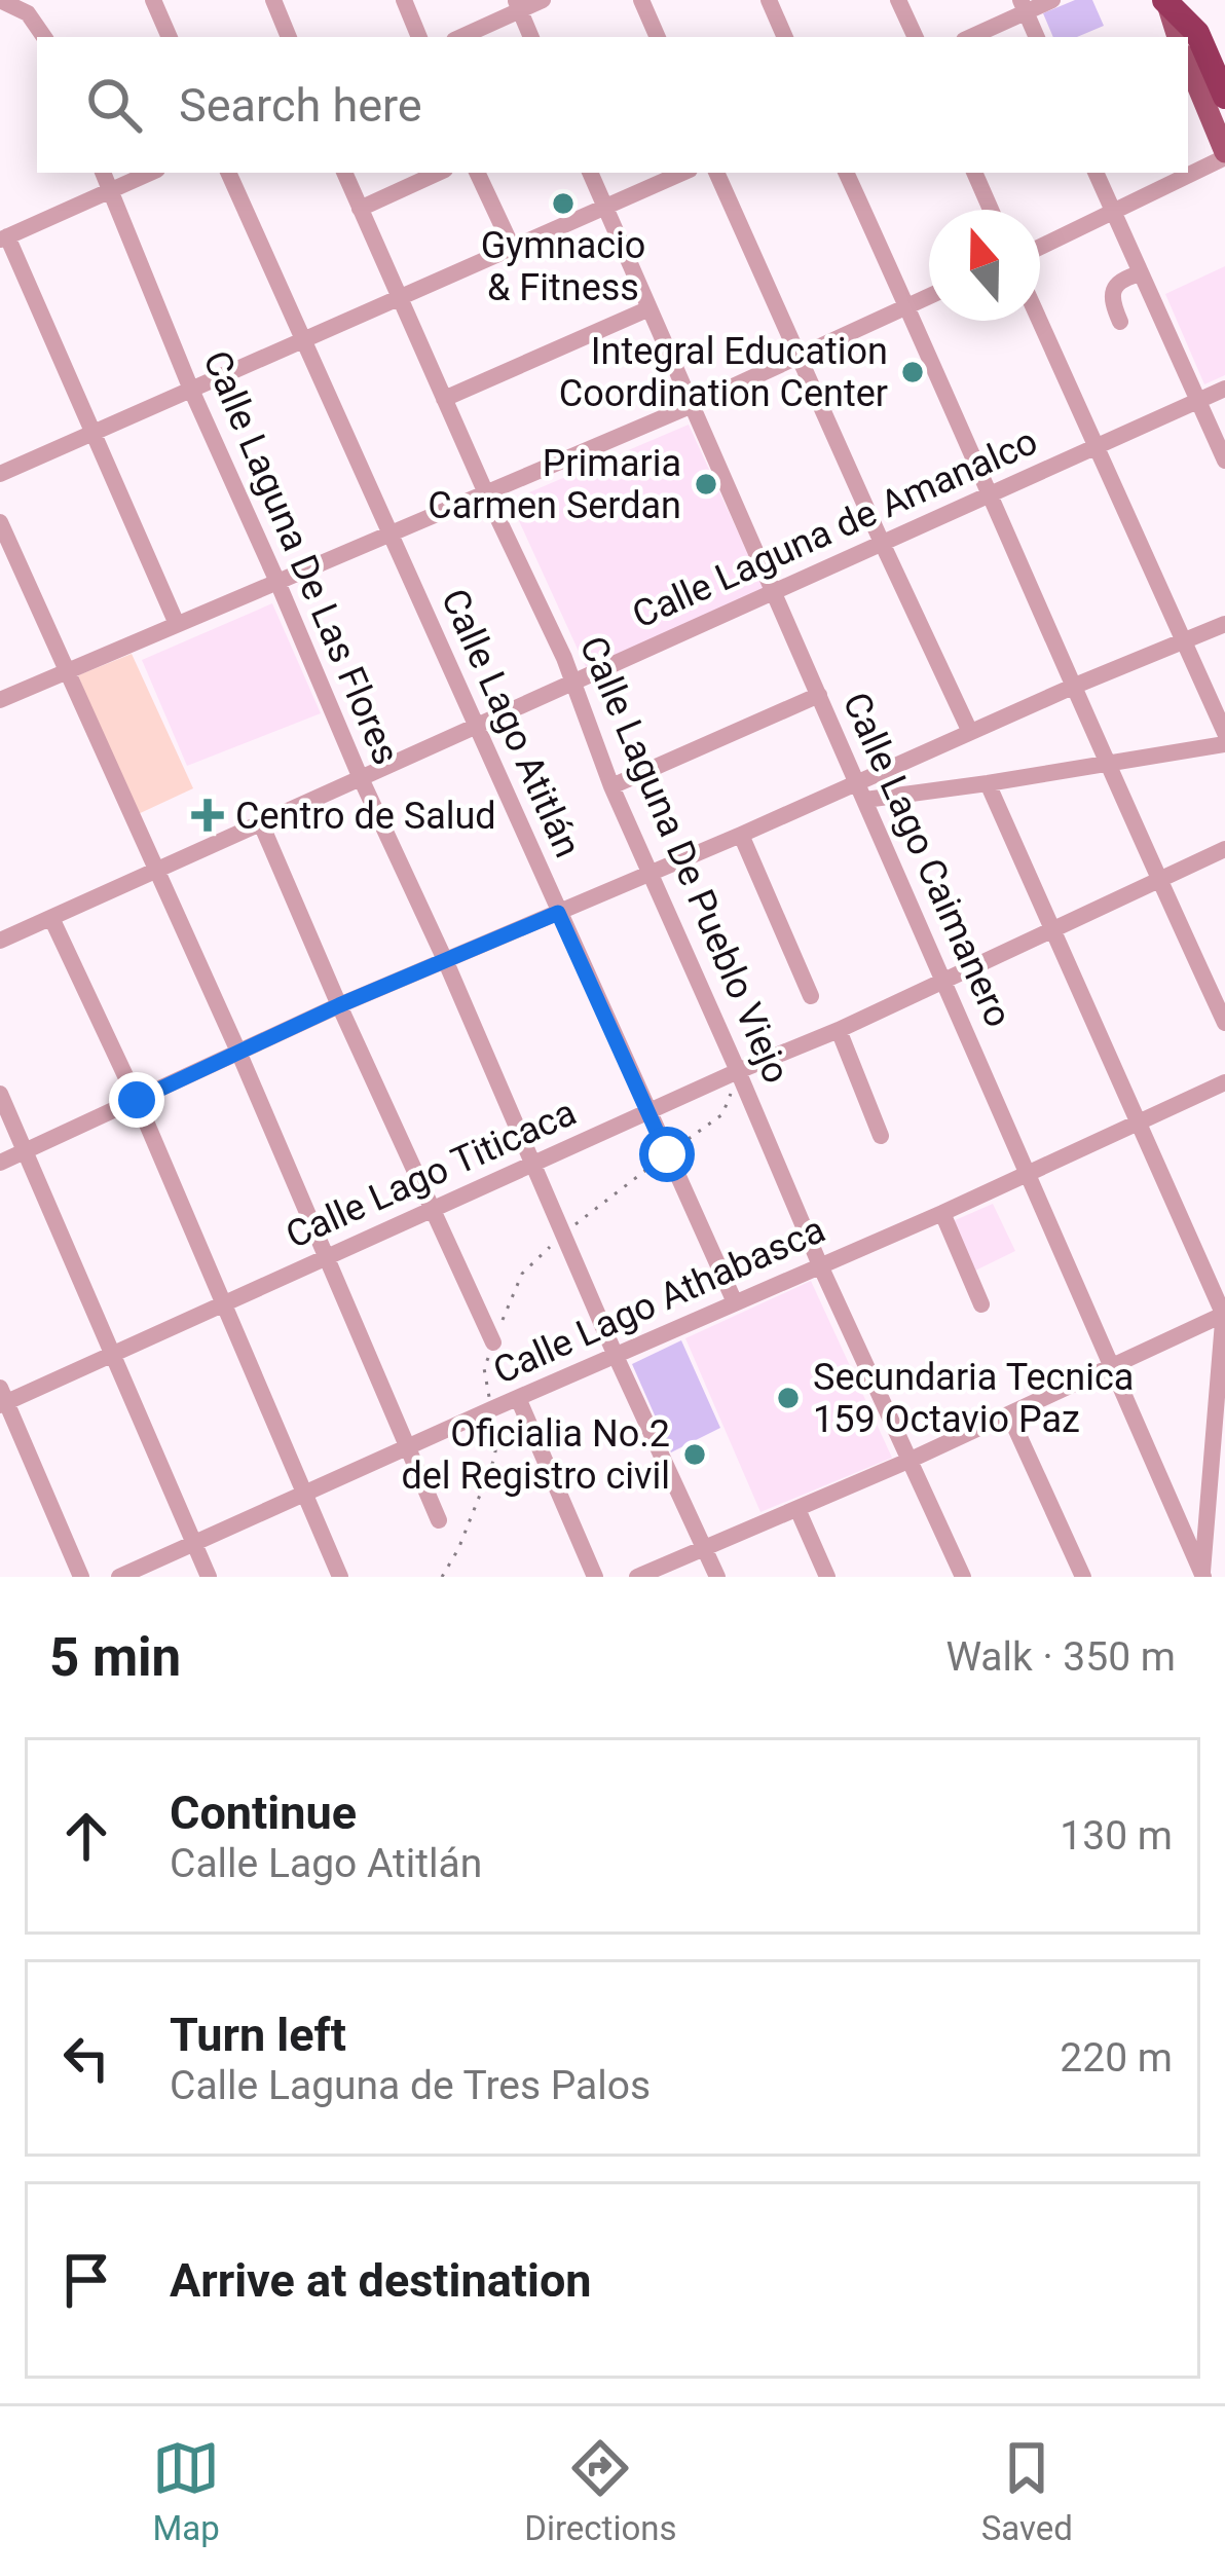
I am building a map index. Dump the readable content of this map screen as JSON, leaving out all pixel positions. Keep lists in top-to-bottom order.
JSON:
{
  "streets": {
    "street": [
      "Calle Laguna de Amanalco",
      "Calle Laguna De Las Flores",
      "Calle Lago Atitlán",
      "Calle Laguna De Pueblo Viejo",
      "Calle Lago Caimanero",
      "Calle Lago Titicaca",
      "Calle Lago Athabasca"
    ]
  },
  "crossings": [
    ["Calle Laguna de Amanalco", "Calle Laguna De Las Flores"],
    ["Calle Laguna de Amanalco", "Calle Lago Atitlán"],
    ["Calle Laguna de Amanalco", "Calle Laguna De Pueblo Viejo"],
    ["Calle Laguna de Amanalco", "Calle Lago Caimanero"],
    ["Calle Laguna De Las Flores", "Calle Lago Titicaca"],
    ["Calle Laguna De Las Flores", "Calle Lago Athabasca"],
    ["Calle Lago Atitlán", "Calle Lago Titicaca"],
    ["Calle Lago Atitlán", "Calle Lago Athabasca"],
    ["Calle Laguna De Pueblo Viejo", "Calle Lago Titicaca"],
    ["Calle Laguna De Pueblo Viejo", "Calle Lago Athabasca"],
    ["Calle Lago Caimanero", "Calle Lago Titicaca"],
    ["Calle Lago Caimanero", "Calle Lago Athabasca"]
  ],
  "places": {
    "other": [
      "Gymnacio & Fitness",
      "Integral Education Coordination Center",
      "Primaria Carmen Serdan",
      "Secundaria Tecnica 159 Octavio Paz",
      "Oficialia No.2 del Registro civil"
    ],
    "health": ["Centro de Salud"]
  },
  "north": "top",
  "page": {
    "search": "Search here",
    "heading": ["5 min", "Walk · 350 m"],
    "list": [
      ["Continue", "Calle Lago Atitlán", "130 m"],
      ["Turn left", "Calle Laguna de Tres Palos", "220 m"],
      "Arrive at destination"
    ],
    "nav": ["Map", "Directions", "Saved"]
  }
}
